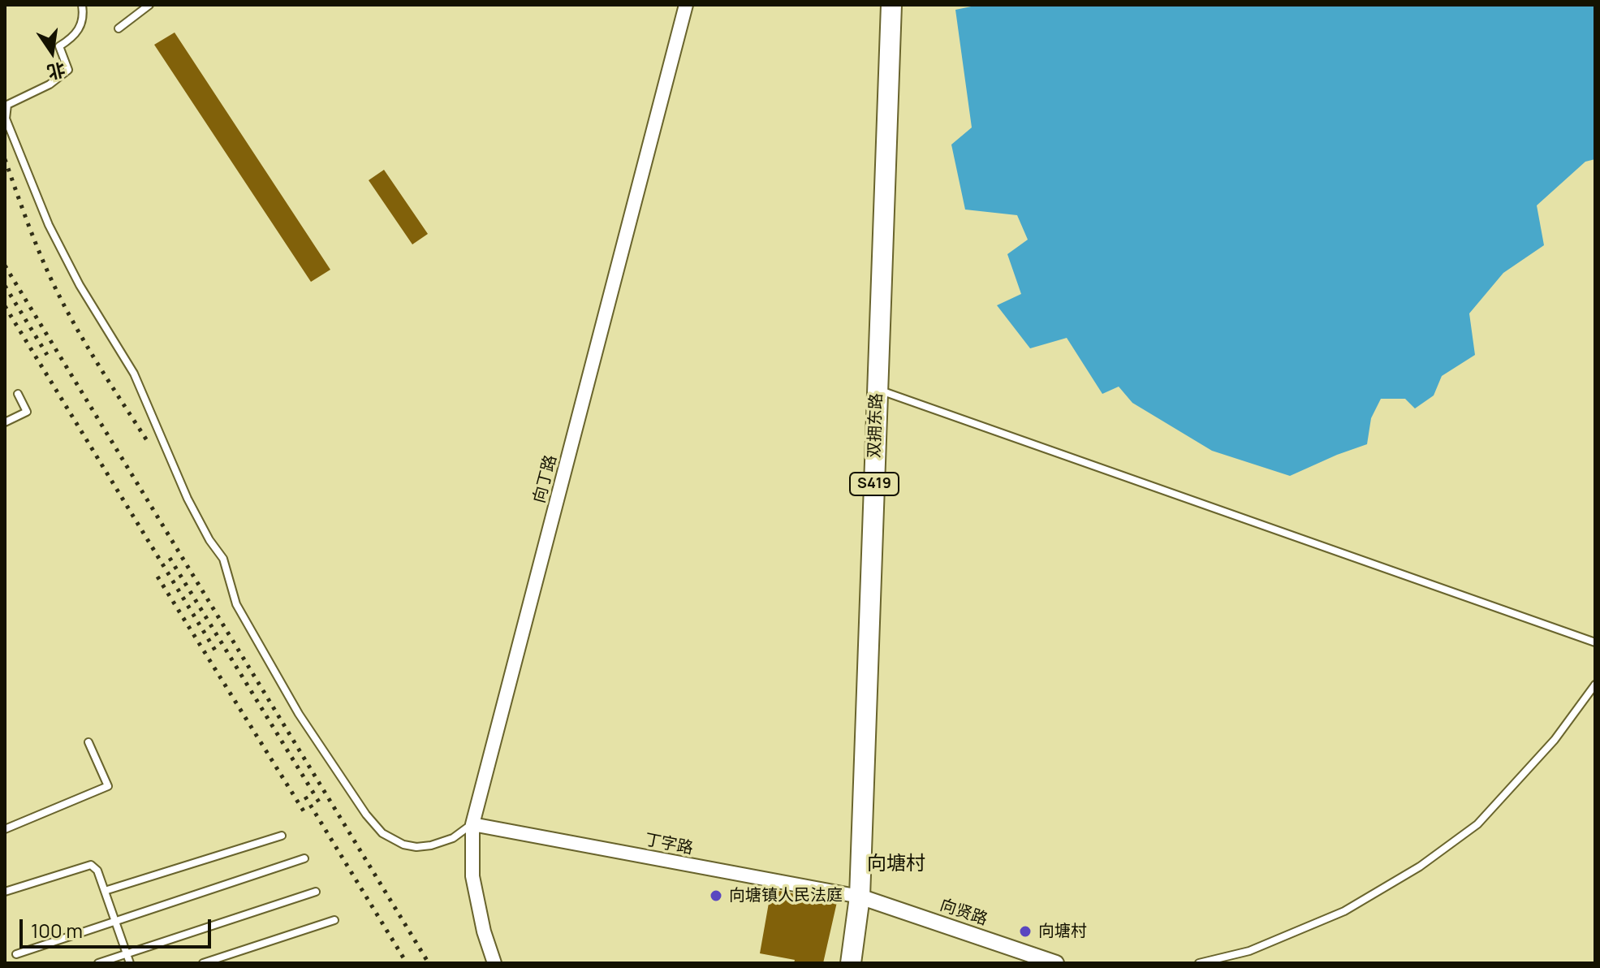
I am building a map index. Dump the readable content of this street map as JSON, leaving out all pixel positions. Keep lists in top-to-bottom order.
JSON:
{
  "streets": {
    "main road": ["双拥东路", "S419"],
    "street": ["向丁路", "丁字路", "向贤路"]
  },
  "crossings": [
    ["双拥东路", "丁字路"],
    ["双拥东路", "向贤路"],
    ["向丁路", "丁字路"],
    ["丁字路", "向贤路"]
  ],
  "districts": ["向塘村"],
  "places": ["向塘镇人民法庭", "向塘村"],
  "scale_bar": "100 m",
  "north": "bottom"
}
